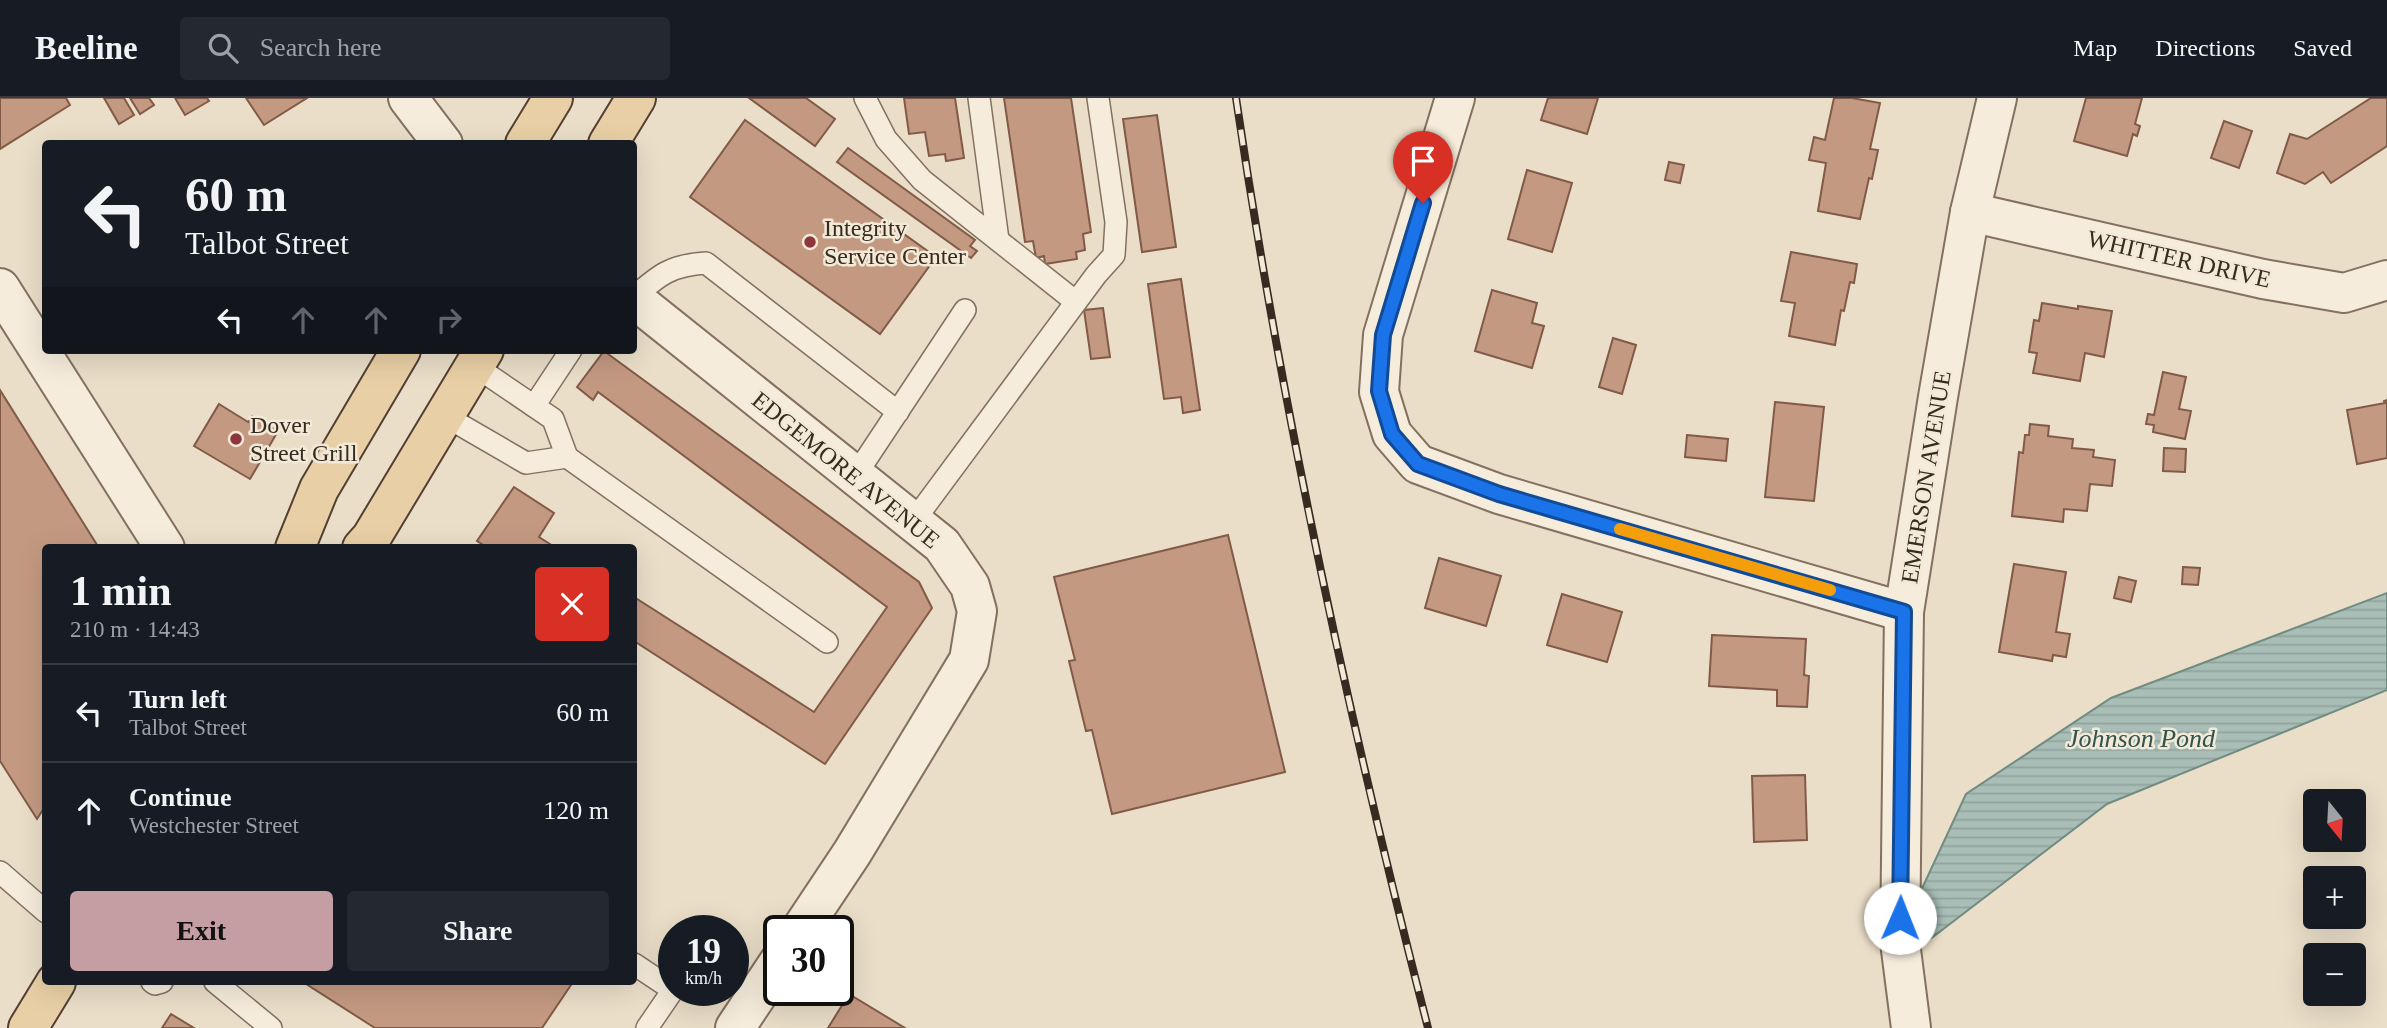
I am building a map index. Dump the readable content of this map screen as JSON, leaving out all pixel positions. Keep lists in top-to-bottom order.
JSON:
{
  "streets": {
    "street": ["WHITTER DRIVE", "EDGEMORE AVENUE", "EMERSON AVENUE"]
  },
  "crossings": [
    ["WHITTER DRIVE", "EMERSON AVENUE"]
  ],
  "water": ["Johnson Pond"],
  "places": ["Integrity Service Center", "Dover Street Grill"],
  "north": "bottom",
  "page": {
    "header": "Beeline",
    "search": "Search here",
    "nav": ["Map", "Directions", "Saved"],
    "turn": ["60 m", "Talbot Street"],
    "heading": ["1 min", "210 m · 14:43"],
    "list": [
      {
        "name": "Turn left",
        "note": "Talbot Street",
        "value": "60 m"
      },
      {
        "name": "Continue",
        "note": "Westchester Street",
        "value": "120 m"
      }
    ],
    "map_buttons": ["+", "−"],
    "buttons": ["Exit", "Share"],
    "speed": "19 km/h",
    "limit": "30"
  }
}
